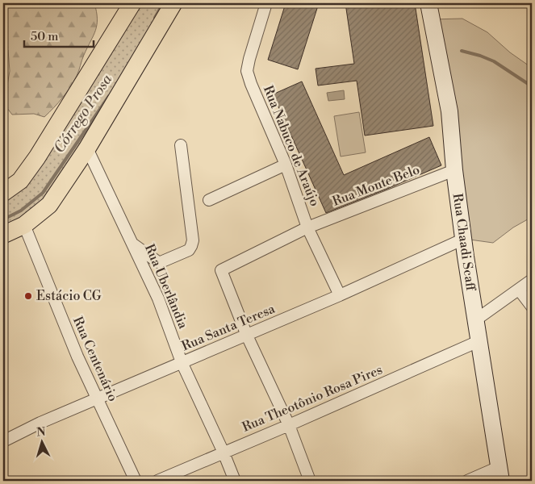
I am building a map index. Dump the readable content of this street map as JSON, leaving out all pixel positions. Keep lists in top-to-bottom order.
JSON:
{
  "streets": {
    "street": [
      "Rua Nabuco de Araújo",
      "Rua Monte Belo",
      "Rua Chaadi Scaff",
      "Rua Uberlândia",
      "Rua Santa Teresa",
      "Rua Centenário",
      "Rua Theotônio Rosa Pires"
    ]
  },
  "crossings": [
    ["Rua Nabuco de Araújo", "Rua Monte Belo"],
    ["Rua Nabuco de Araújo", "Rua Santa Teresa"],
    ["Rua Monte Belo", "Rua Chaadi Scaff"],
    ["Rua Monte Belo", "Rua Santa Teresa"],
    ["Rua Chaadi Scaff", "Rua Santa Teresa"],
    ["Rua Chaadi Scaff", "Rua Theotônio Rosa Pires"],
    ["Rua Uberlândia", "Rua Santa Teresa"],
    ["Rua Uberlândia", "Rua Theotônio Rosa Pires"],
    ["Rua Santa Teresa", "Rua Centenário"]
  ],
  "water": ["Córrego Prosa"],
  "places": ["Estácio CG"],
  "scale_bar": "50 m",
  "north": "top"
}
